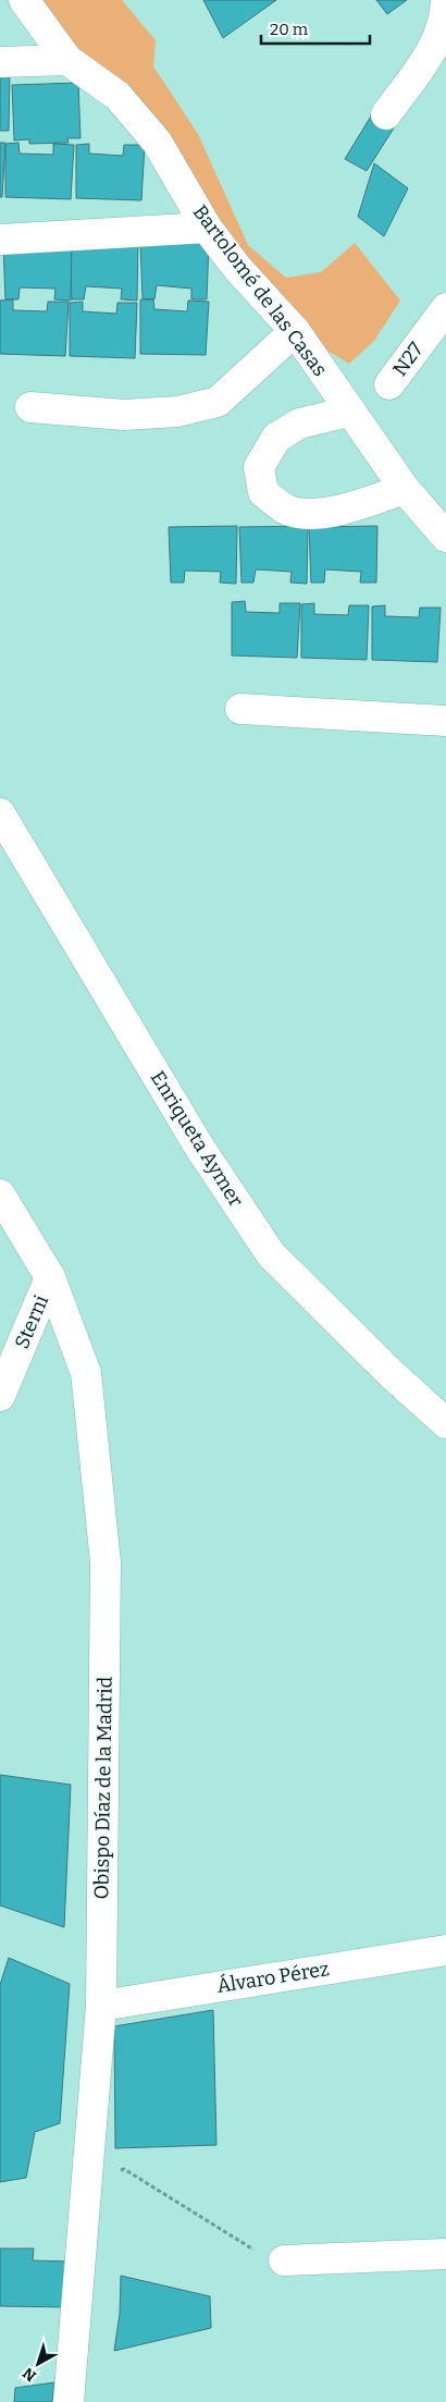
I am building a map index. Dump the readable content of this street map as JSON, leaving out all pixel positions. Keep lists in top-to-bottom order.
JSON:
{
  "streets": {
    "street": [
      "Bartolomé de las Casas",
      "N27",
      "Enriqueta Aymer",
      "Sterni",
      "Obispo Díaz de la Madrid",
      "Álvaro Pérez"
    ]
  },
  "crossings": [
    ["Sterni", "Obispo Díaz de la Madrid"],
    ["Obispo Díaz de la Madrid", "Álvaro Pérez"]
  ],
  "scale_bar": "20 m",
  "north": "bottom left"
}
